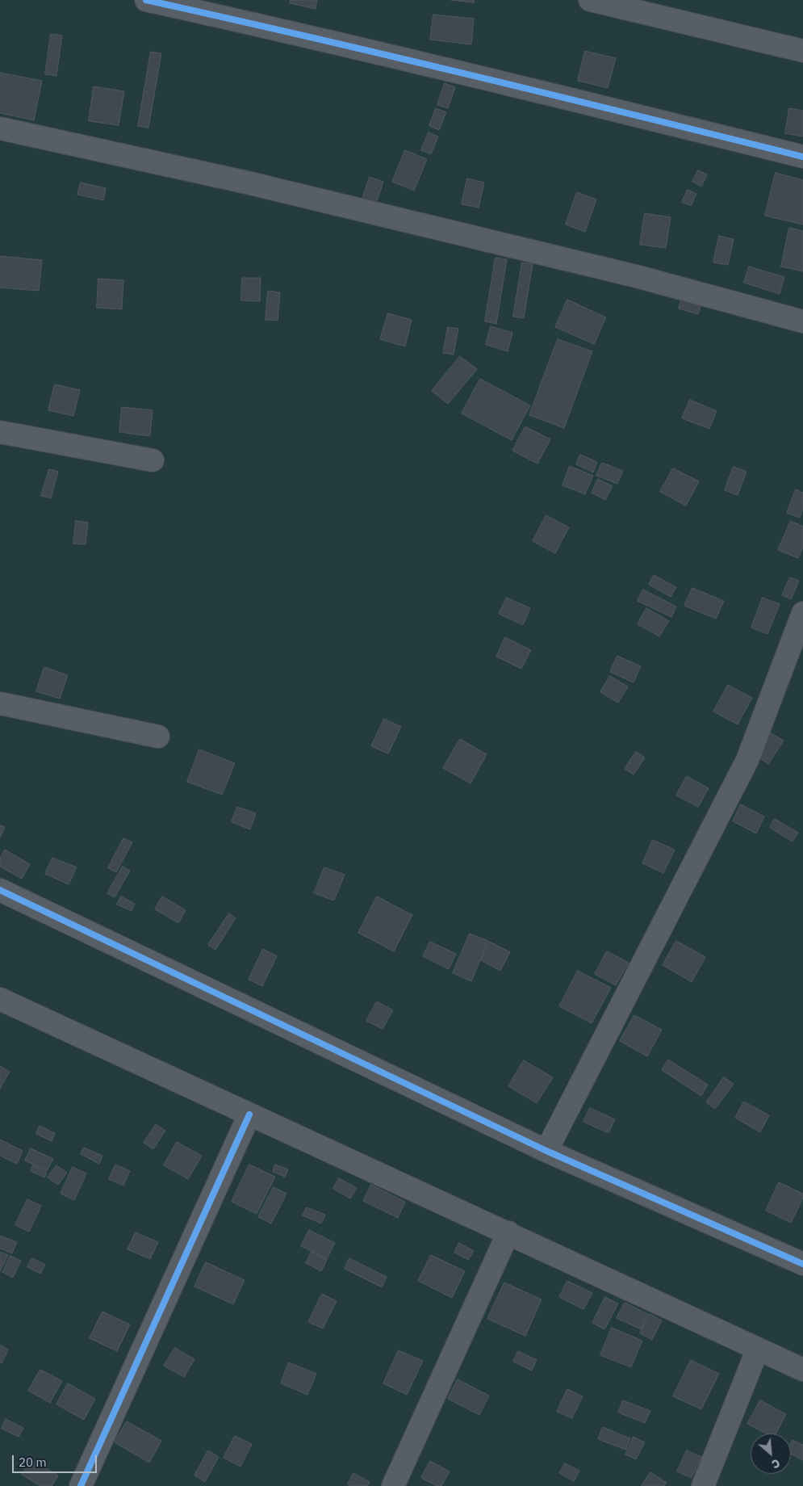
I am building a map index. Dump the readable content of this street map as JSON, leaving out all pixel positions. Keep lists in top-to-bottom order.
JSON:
{
  "scale_bar": "20 m",
  "north": "bottom right"
}
